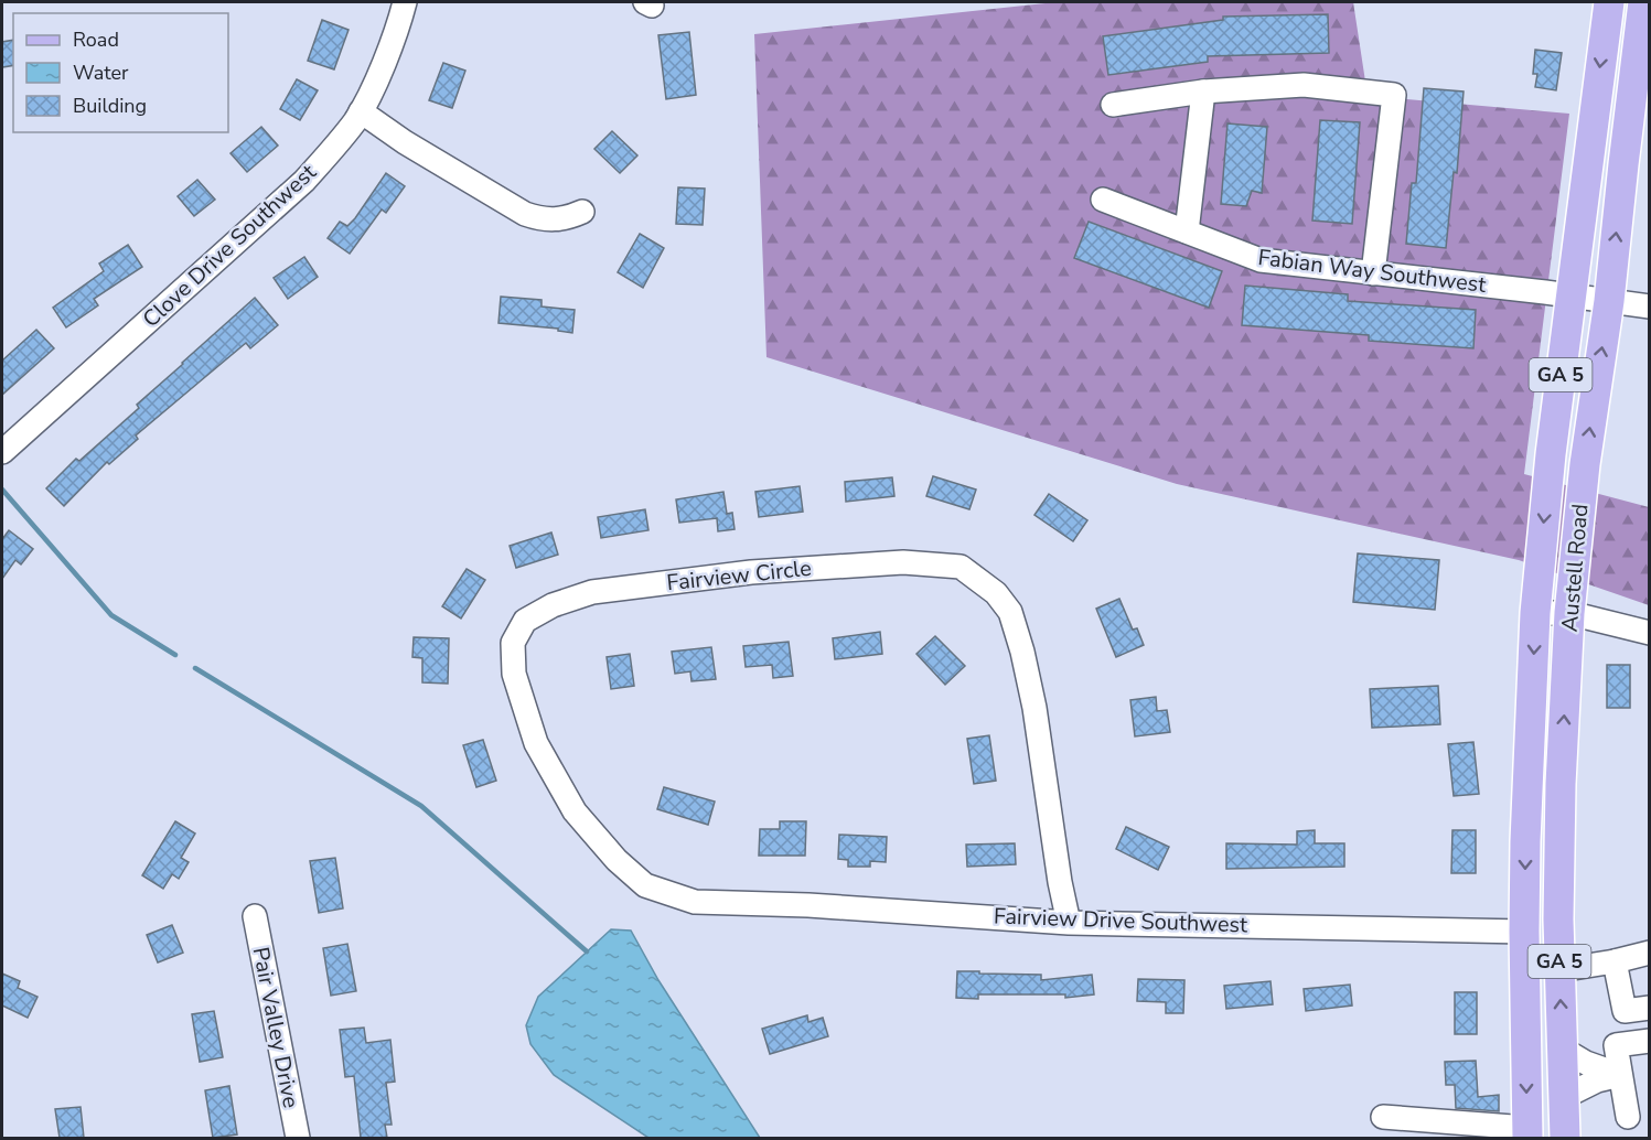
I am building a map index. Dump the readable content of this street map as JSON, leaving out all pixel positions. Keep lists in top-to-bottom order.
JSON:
{
  "streets": {
    "main road": ["GA 5", "Austell Road"],
    "street": [
      "Clove Drive Southwest",
      "Fabian Way Southwest",
      "Fairview Circle",
      "Fairview Drive Southwest",
      "Pair Valley Drive"
    ]
  },
  "crossings": [
    ["Fabian Way Southwest", "Austell Road"],
    ["Austell Road", "Fairview Drive Southwest"],
    ["Fairview Circle", "Fairview Drive Southwest"]
  ],
  "legend": ["Road", "Water", "Building"]
}
